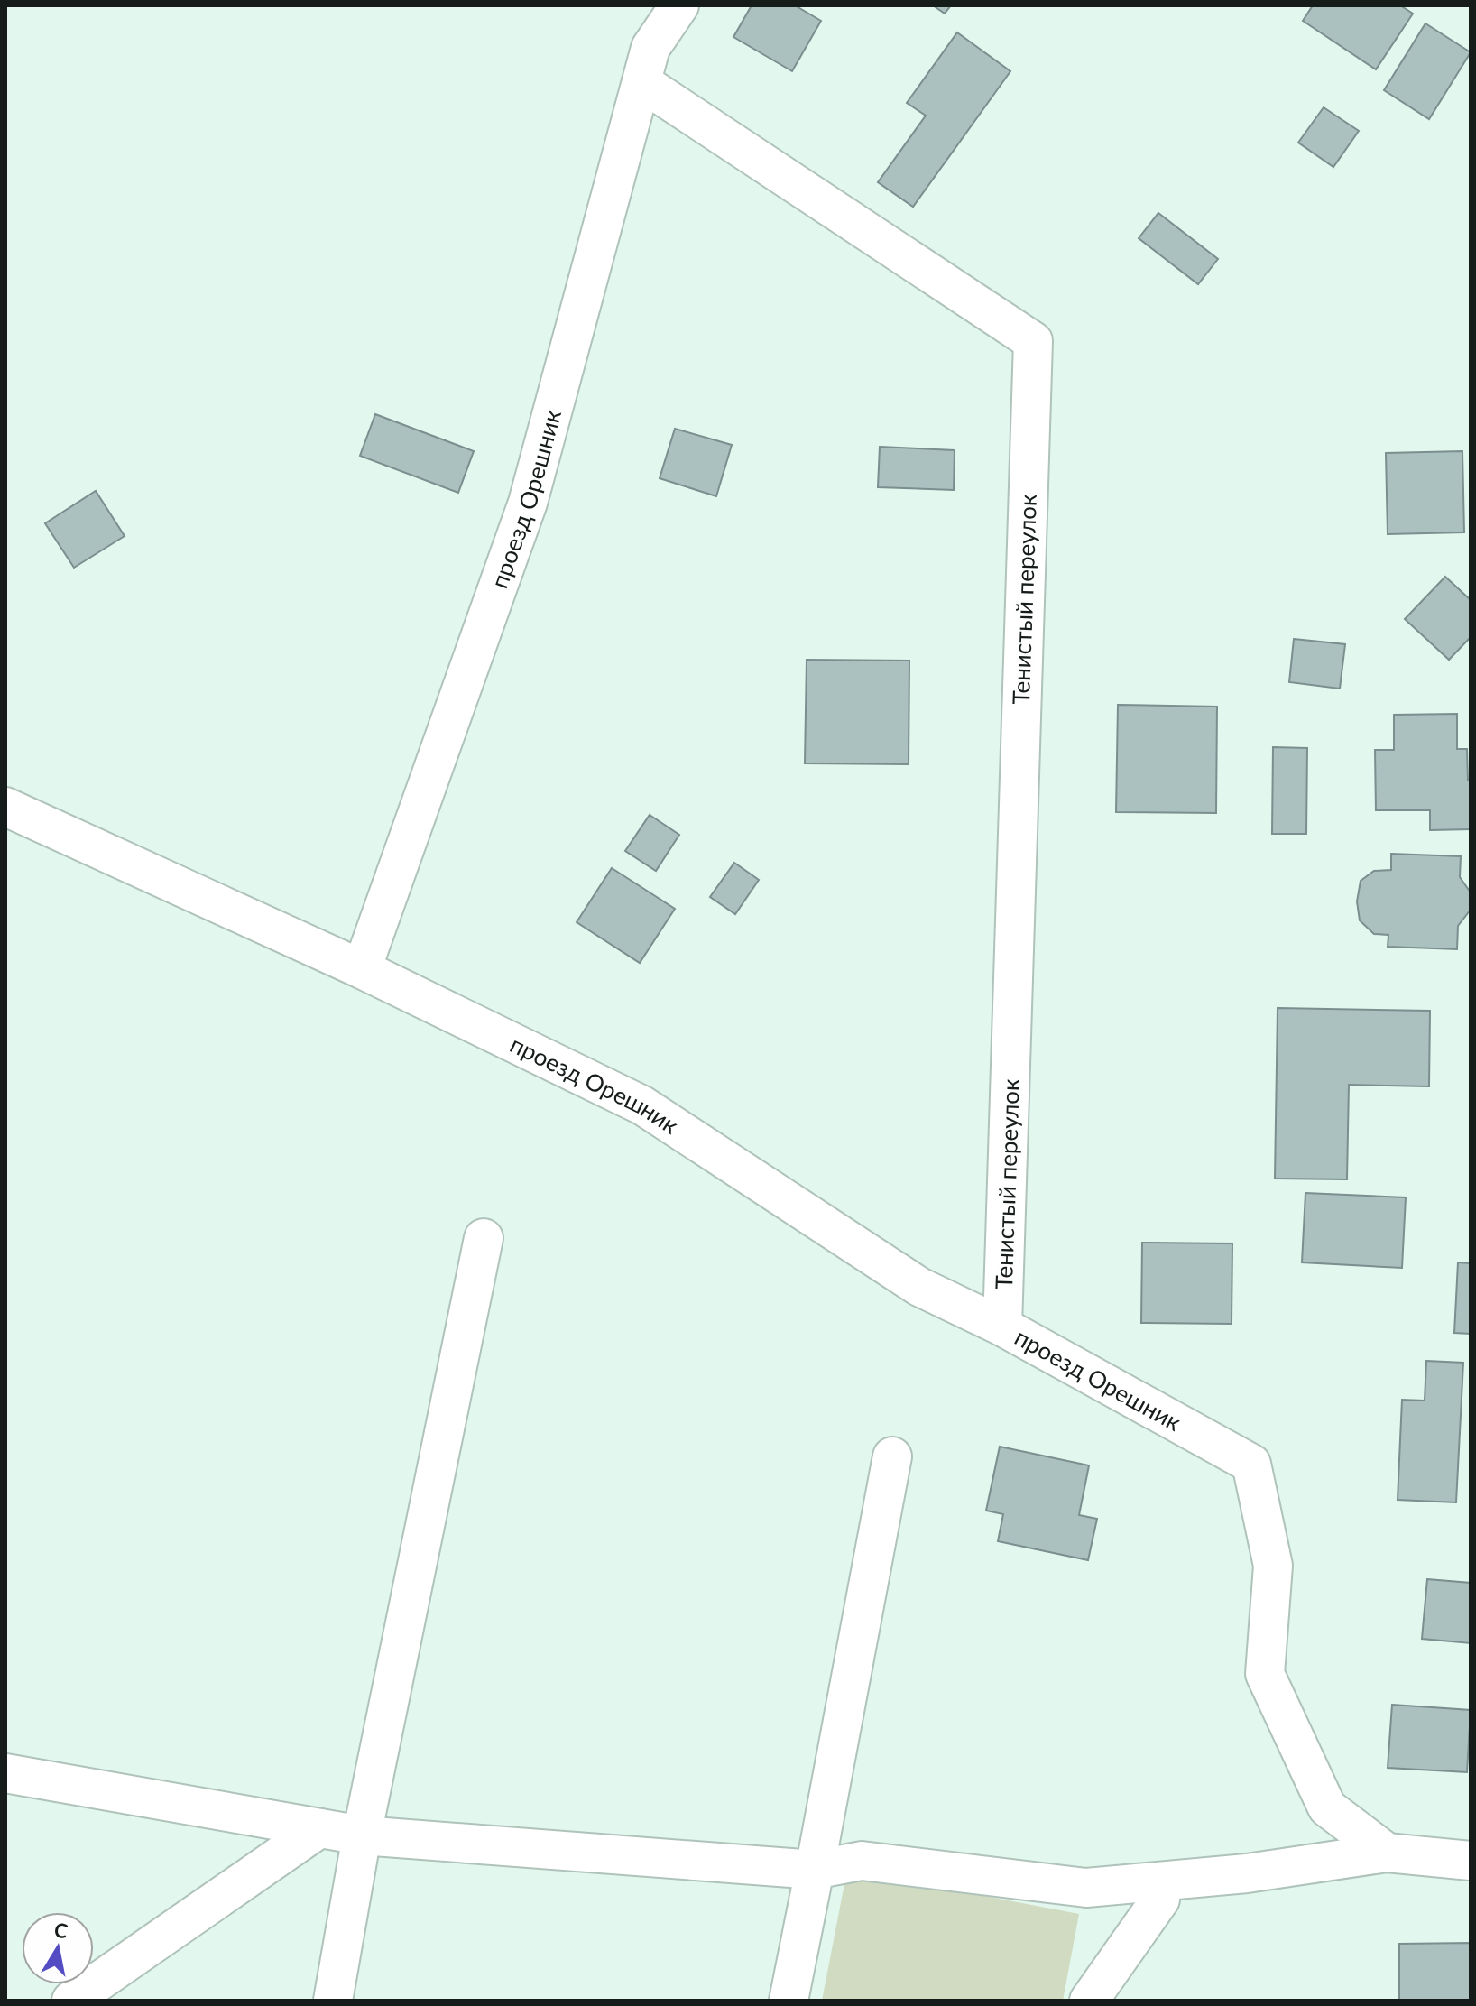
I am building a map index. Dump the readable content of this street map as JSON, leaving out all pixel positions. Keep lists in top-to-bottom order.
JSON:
{
  "streets": {
    "street": ["проезд Орешник", "Тенистый переулок"]
  },
  "crossings": [
    ["проезд Орешник", "Тенистый переулок"]
  ],
  "north": "top"
}
